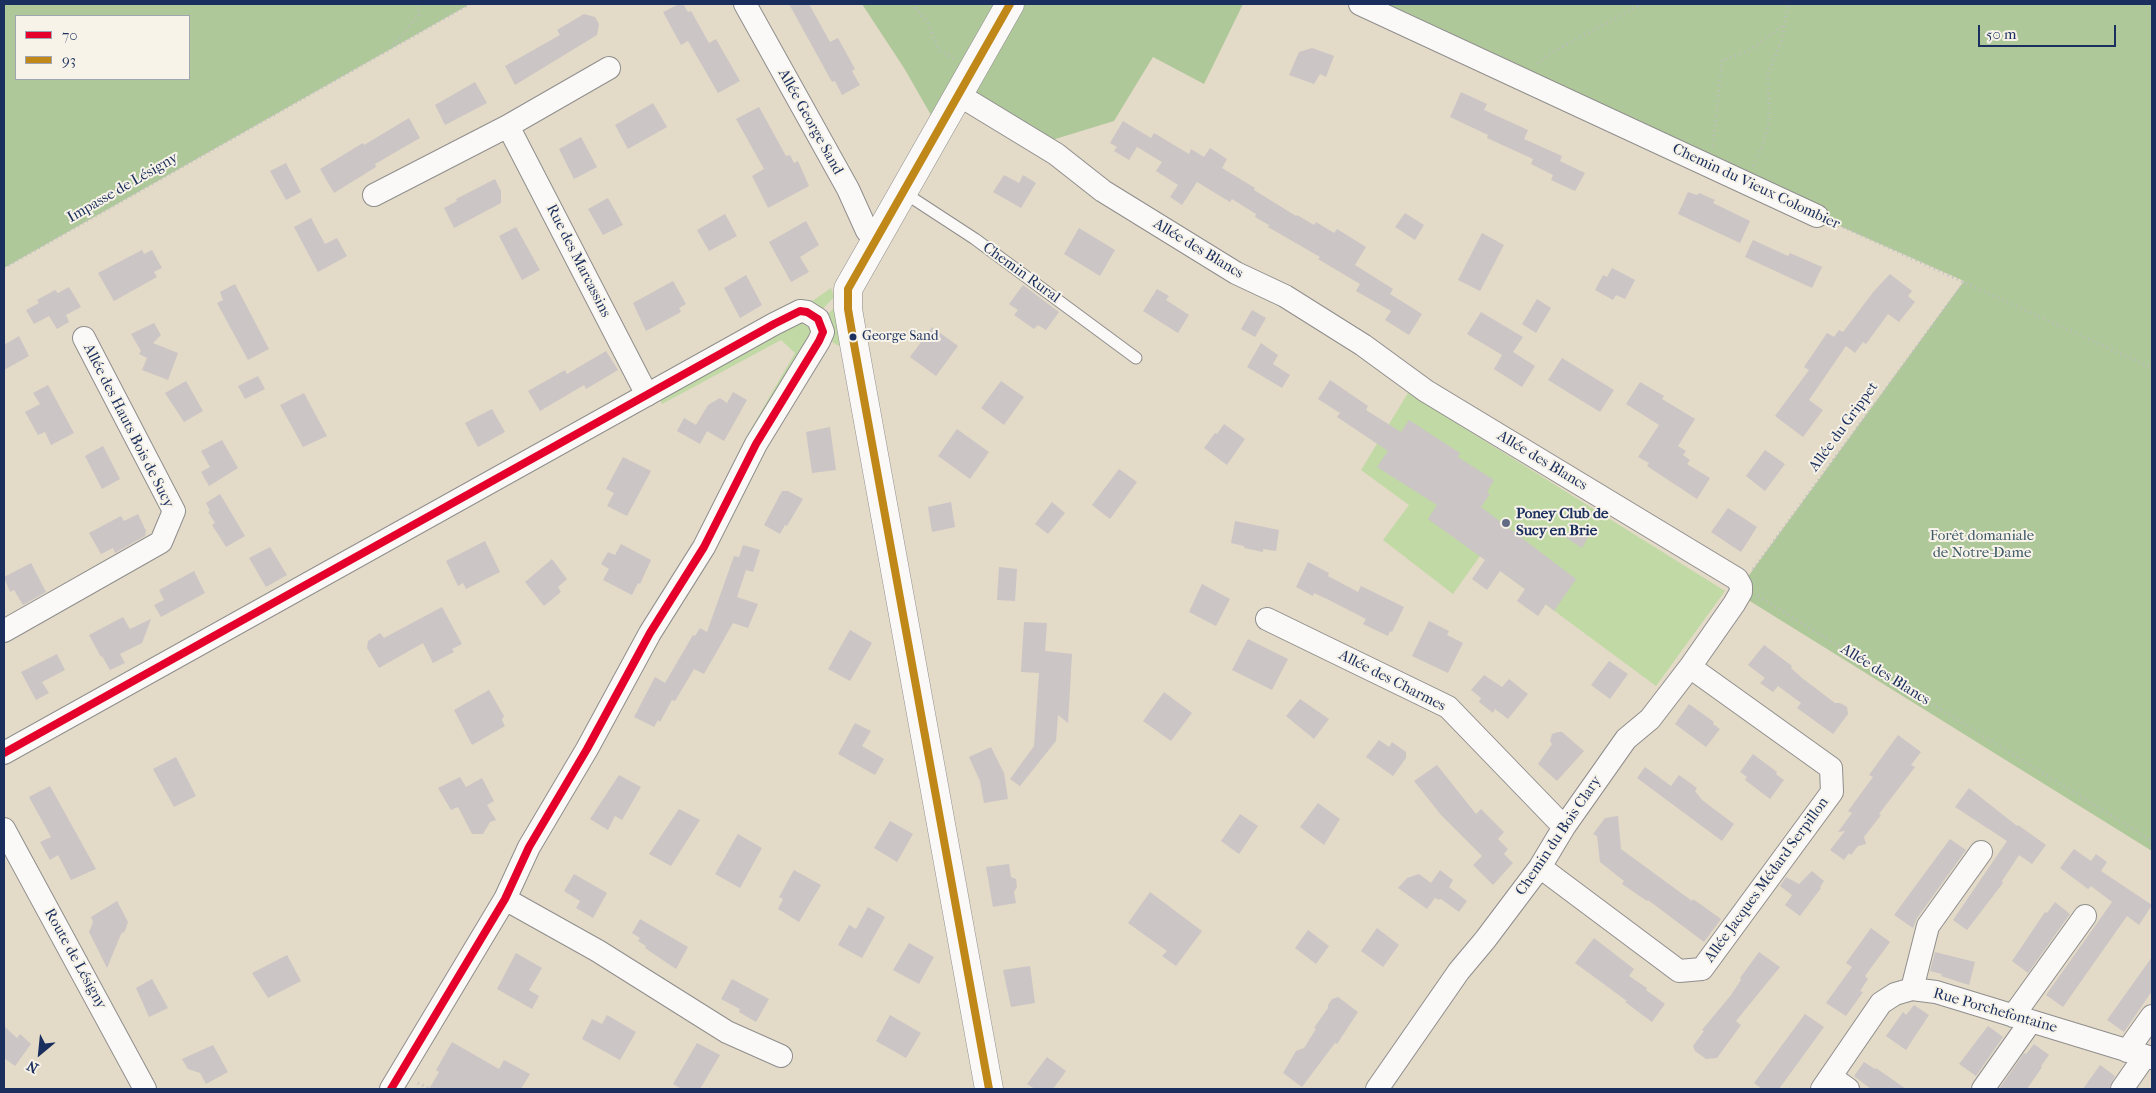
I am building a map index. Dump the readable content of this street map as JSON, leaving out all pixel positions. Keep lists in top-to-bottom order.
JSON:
{
  "streets": {
    "street": [
      "Allée George Sand",
      "Chemin du Vieux Colombier",
      "Allée des Blancs",
      "Rue des Marcassins",
      "Allée des Hauts Bois de Sucy",
      "Allée des Charmes",
      "Chemin du Bois Clary",
      "Allée Jacques Médard Serpillon",
      "Route de Lésigny",
      "Rue Porchefontaine"
    ],
    "lane": ["Chemin Rural"],
    "path": ["Impasse de Lésigny", "Allée du Grippet"]
  },
  "crossings": [
    ["Chemin du Vieux Colombier", "Allée du Grippet"],
    ["Allée des Blancs", "Allée du Grippet"],
    ["Allée des Blancs", "Chemin du Bois Clary"],
    ["Allée du Grippet", "Chemin du Bois Clary"],
    ["Allée des Charmes", "Chemin du Bois Clary"],
    ["Chemin du Bois Clary", "Allée Jacques Médard Serpillon"]
  ],
  "parks": ["Forêt domaniale de Notre-Dame"],
  "places": ["George Sand", "Poney Club de Sucy en Brie"],
  "lines": ["transit line 93", "transit line 70"],
  "legend": ["70", "93"],
  "scale_bar": "50 m",
  "north": "bottom left"
}
